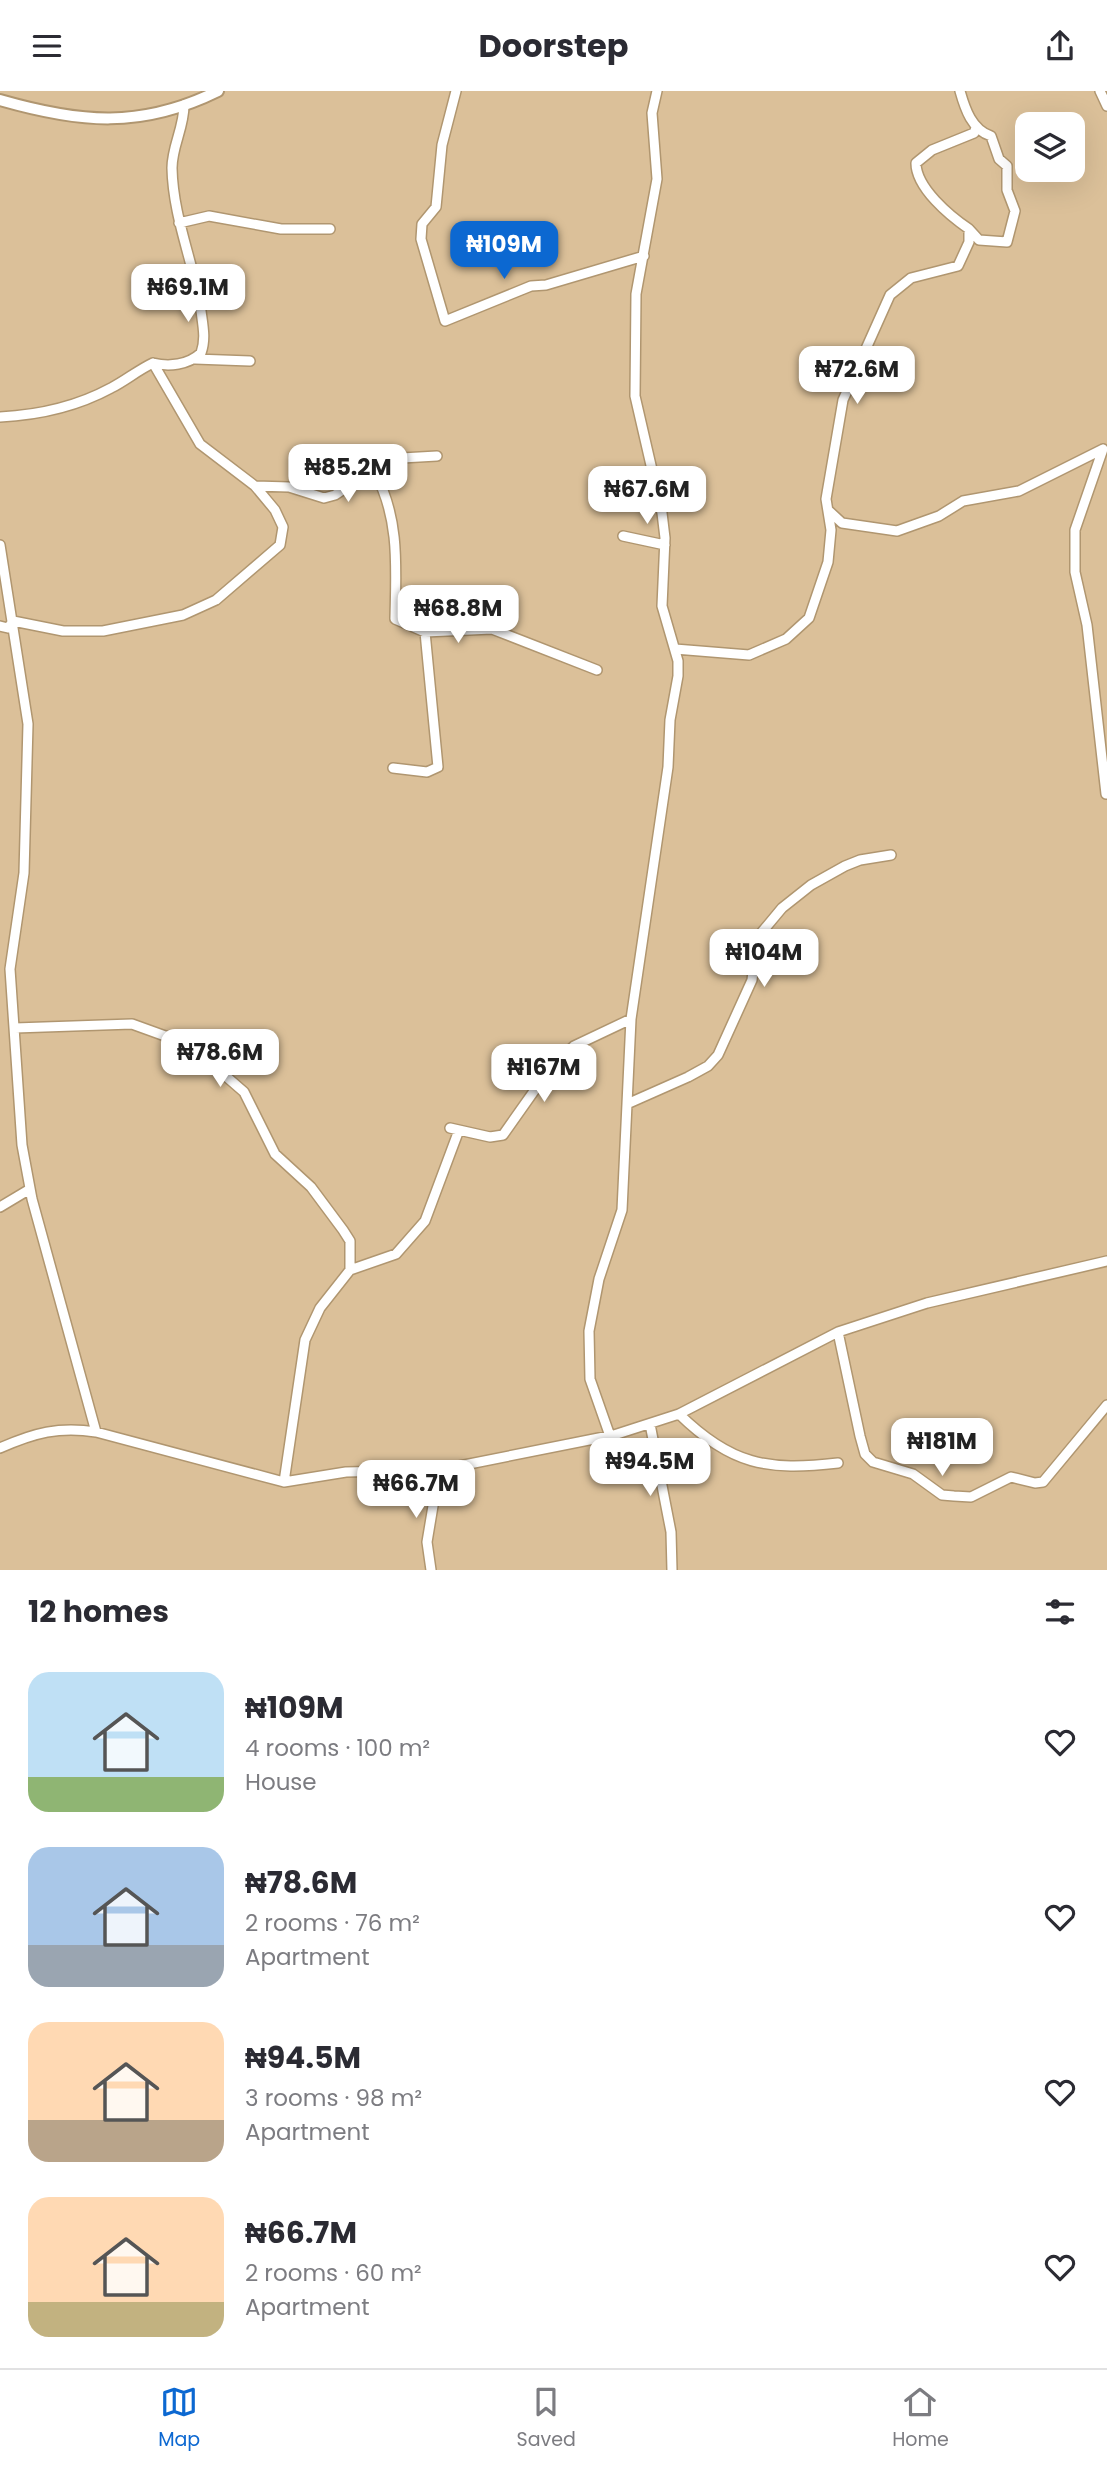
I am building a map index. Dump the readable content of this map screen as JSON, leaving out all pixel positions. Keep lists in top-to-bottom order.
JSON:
{
  "page": {
    "header": "Doorstep",
    "price": [
      "₦109M",
      "₦69.1M",
      "₦72.6M",
      "₦85.2M",
      "₦67.6M",
      "₦68.8M",
      "₦104M",
      "₦78.6M",
      "₦167M",
      "₦181M",
      "₦94.5M",
      "₦66.7M"
    ],
    "heading": "12 homes",
    "list": [
      {
        "name": "₦109M",
        "note": "4 rooms · 100 m² · House"
      },
      {
        "name": "₦78.6M",
        "note": "2 rooms · 76 m² · Apartment"
      },
      {
        "name": "₦94.5M",
        "note": "3 rooms · 98 m² · Apartment"
      },
      {
        "name": "₦66.7M",
        "note": "2 rooms · 60 m² · Apartment"
      }
    ],
    "tabs": ["Map", "Saved", "Home"]
  }
}
